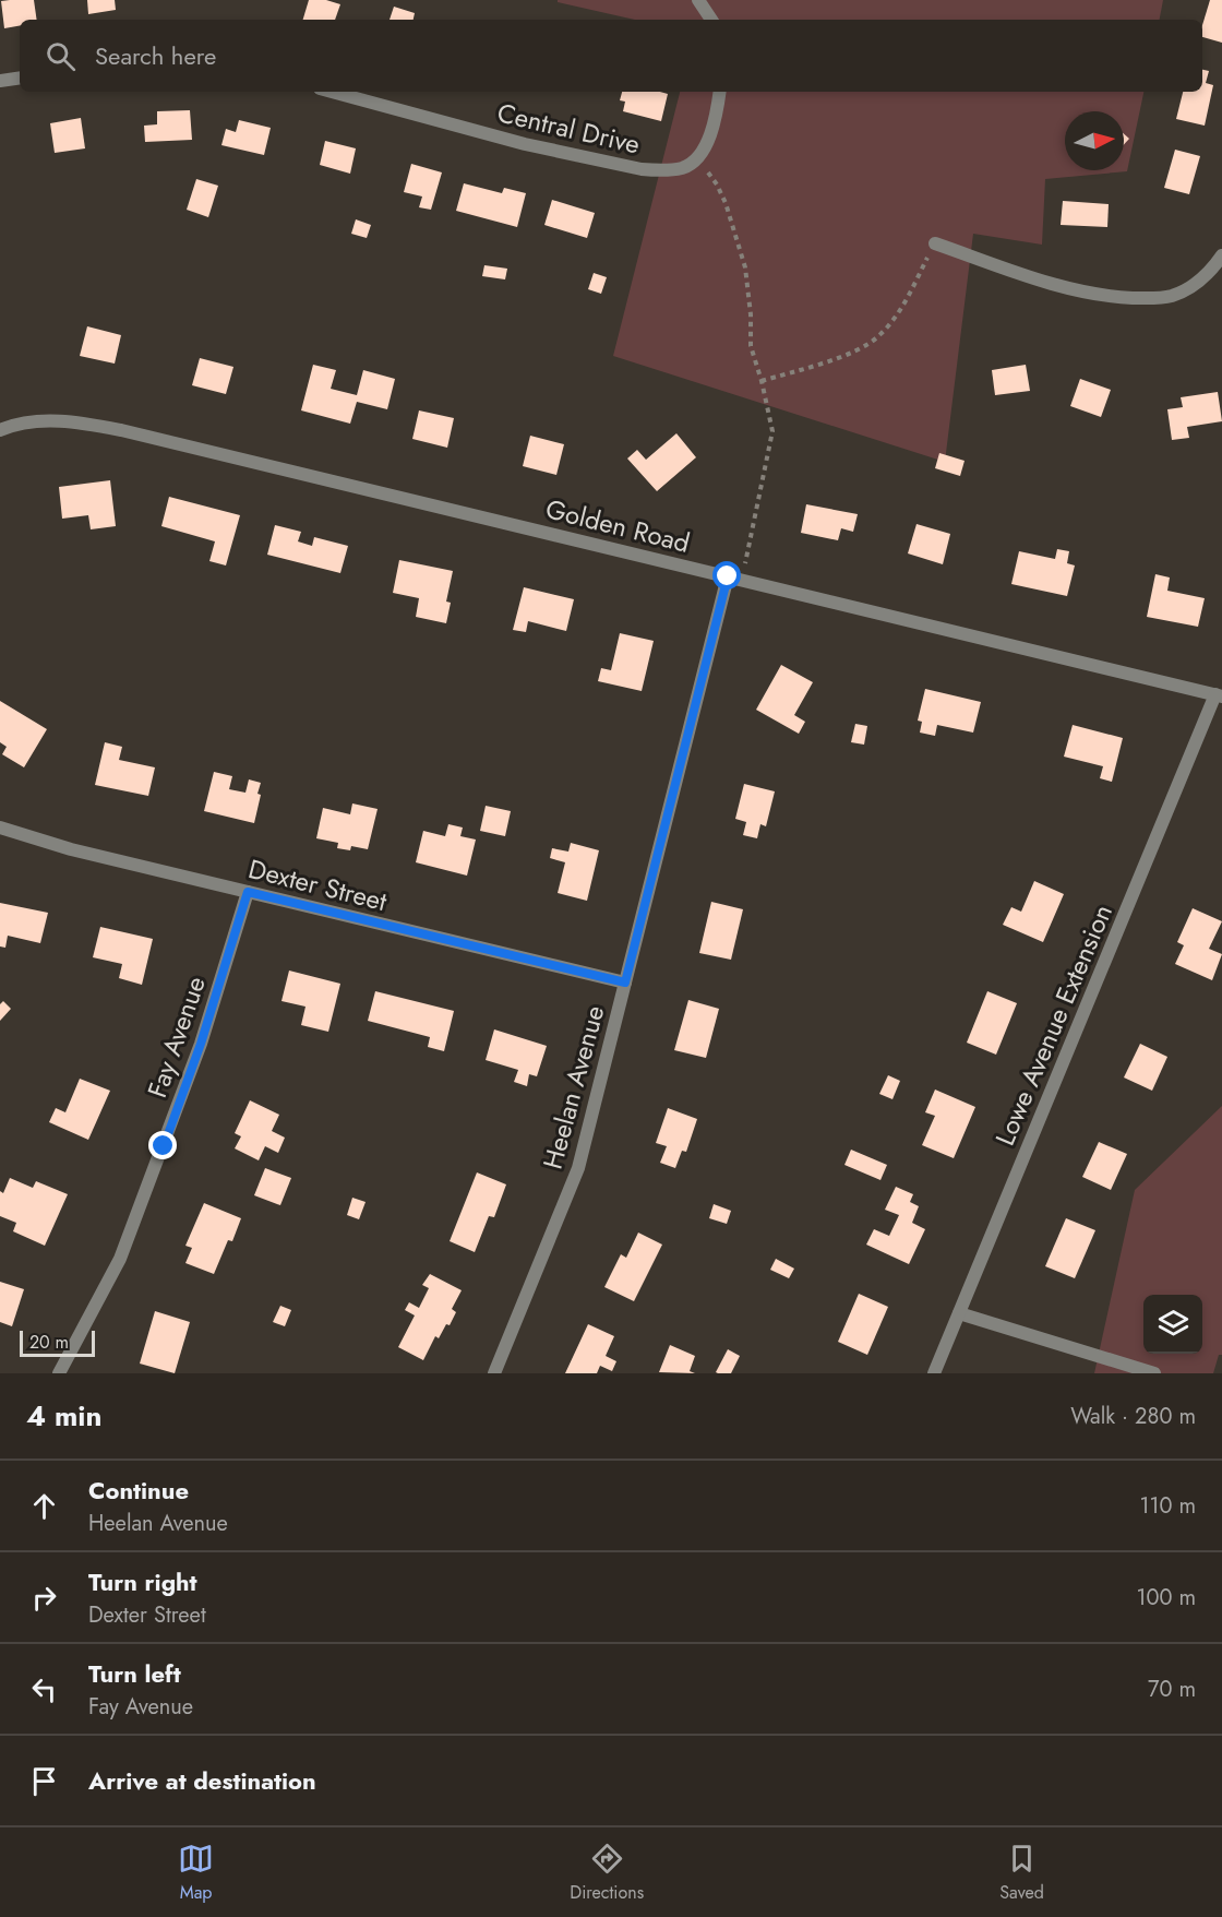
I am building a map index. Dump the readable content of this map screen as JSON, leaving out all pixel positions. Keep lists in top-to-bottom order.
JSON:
{
  "streets": {
    "street": [
      "Central Drive",
      "Golden Road",
      "Dexter Street",
      "Lowe Avenue Extension",
      "Fay Avenue",
      "Heelan Avenue"
    ]
  },
  "crossings": [
    ["Golden Road", "Lowe Avenue Extension"],
    ["Golden Road", "Heelan Avenue"],
    ["Dexter Street", "Fay Avenue"],
    ["Dexter Street", "Heelan Avenue"]
  ],
  "scale_bar": "20 m",
  "north": "right",
  "page": {
    "search": "Search here",
    "scale": "20 m",
    "heading": ["4 min", "Walk · 280 m"],
    "list": [
      ["Continue", "Heelan Avenue", "110 m"],
      ["Turn right", "Dexter Street", "100 m"],
      ["Turn left", "Fay Avenue", "70 m"],
      "Arrive at destination"
    ],
    "nav": ["Map", "Directions", "Saved"]
  }
}
